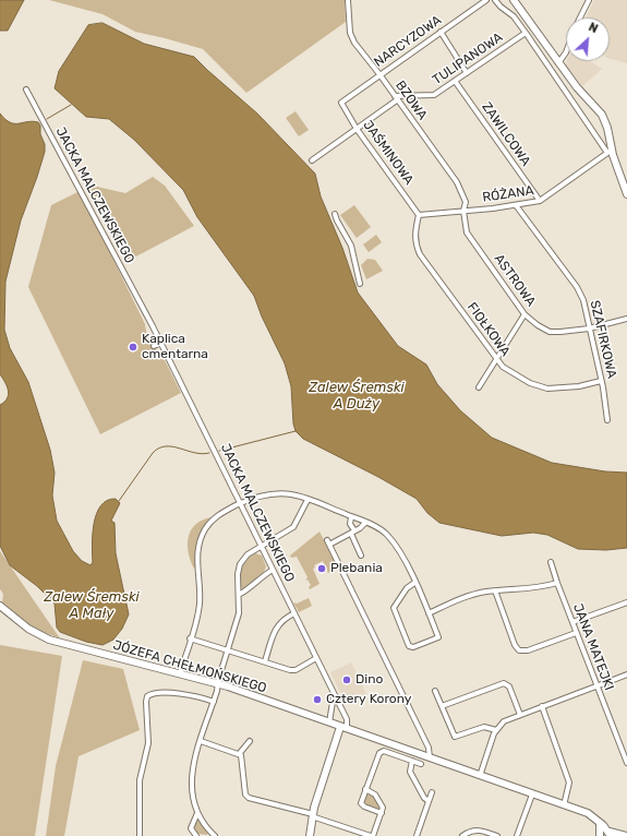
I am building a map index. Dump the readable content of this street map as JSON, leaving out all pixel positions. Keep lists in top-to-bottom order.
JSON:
{
  "streets": {
    "street": [
      "NARCYZOWA",
      "TULIPANOWA",
      "BZOWA",
      "ZAWILCOWA",
      "JAŚMINOWA",
      "RÓŻANA",
      "JACKA MALCZEWSKIEGO",
      "ASTROWA",
      "FIOŁKOWA",
      "SZAFIRKOWA",
      "JANA MATEJKI",
      "JÓZEFA CHEŁMOŃSKIEGO"
    ]
  },
  "crossings": [
    ["NARCYZOWA", "BZOWA"],
    ["NARCYZOWA", "JAŚMINOWA"],
    ["TULIPANOWA", "BZOWA"],
    ["TULIPANOWA", "ZAWILCOWA"],
    ["BZOWA", "RÓŻANA"],
    ["BZOWA", "ASTROWA"],
    ["ZAWILCOWA", "RÓŻANA"],
    ["JAŚMINOWA", "RÓŻANA"],
    ["JAŚMINOWA", "FIOŁKOWA"],
    ["RÓŻANA", "ASTROWA"],
    ["RÓŻANA", "FIOŁKOWA"],
    ["RÓŻANA", "SZAFIRKOWA"],
    ["JACKA MALCZEWSKIEGO", "JÓZEFA CHEŁMOŃSKIEGO"],
    ["ASTROWA", "SZAFIRKOWA"],
    ["FIOŁKOWA", "SZAFIRKOWA"]
  ],
  "water": ["Zalew Śremski A Duży", "Zalew Śremski A Mały"],
  "places": [
    "Kaplica cmentarna",
    "Plebania",
    "Dino",
    "Cztery Korony"
  ],
  "north": "top right"
}
